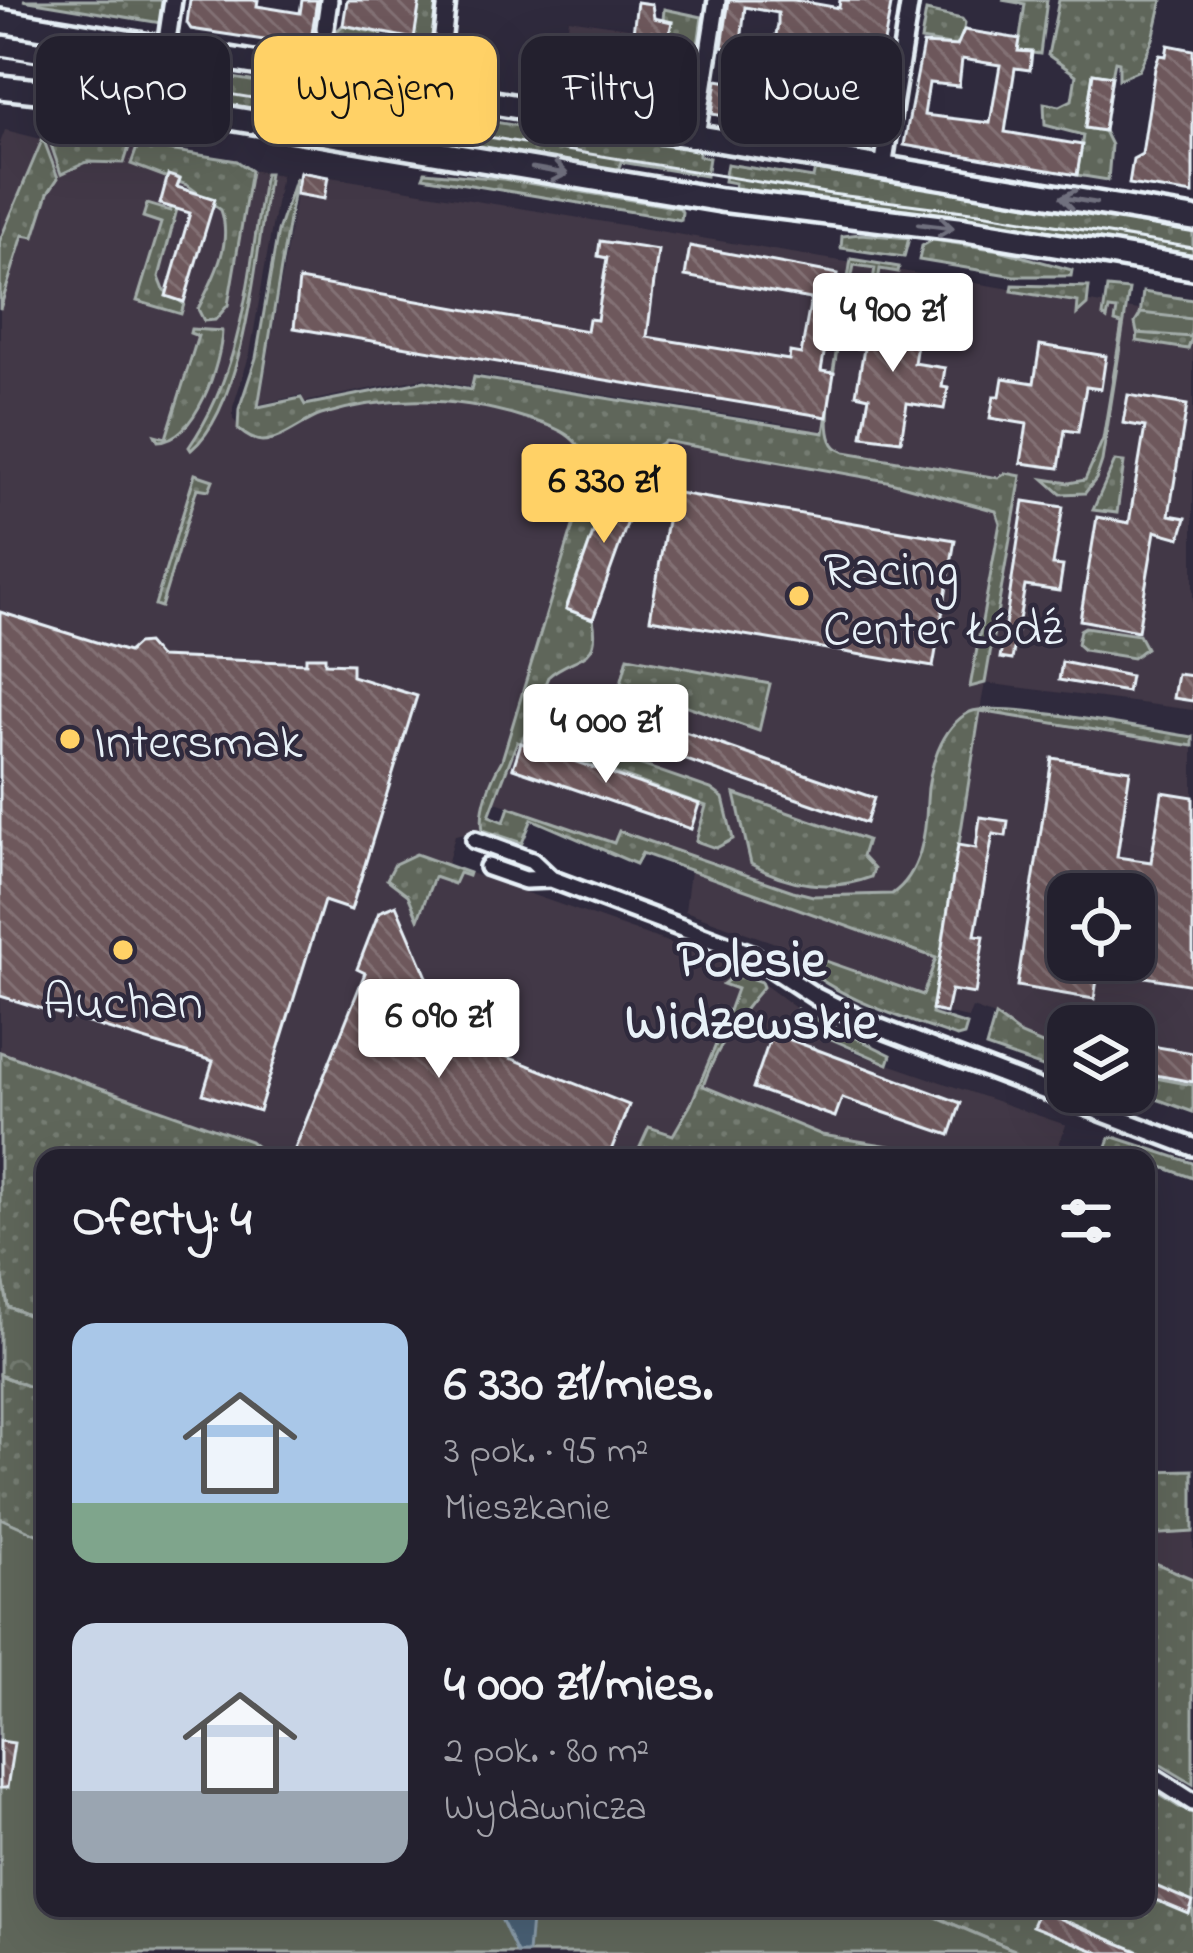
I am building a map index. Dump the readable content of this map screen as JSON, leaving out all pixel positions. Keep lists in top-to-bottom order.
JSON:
{
  "districts": ["Polesie Widzewskie"],
  "places": ["Racing Center Łódź", "Intersmak", "Auchan"],
  "page": {
    "chip": [
      "Kupno",
      "Wynajem",
      "Filtry",
      "Nowe"
    ],
    "price": [
      "4 900 zł",
      "6 330 zł",
      "4 000 zł",
      "6 090 zł"
    ],
    "heading": "Oferty: 4",
    "list": [
      {
        "name": "6 330 zł/mies.",
        "note": "3 pok. · 95 m² · Mieszkanie"
      },
      {
        "name": "4 000 zł/mies.",
        "note": "2 pok. · 80 m² · Wydawnicza"
      }
    ]
  }
}
